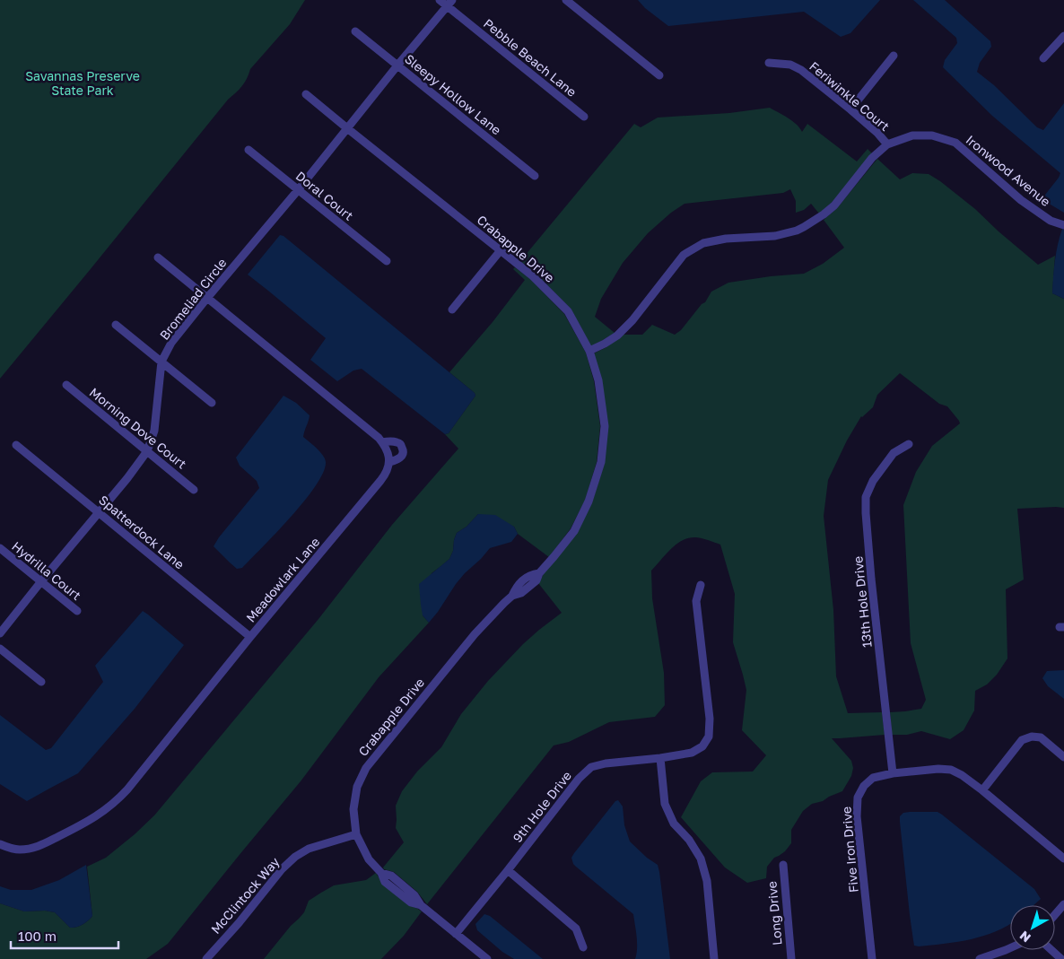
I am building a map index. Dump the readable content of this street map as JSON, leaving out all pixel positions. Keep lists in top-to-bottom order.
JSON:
{
  "streets": {
    "street": [
      "Pebble Beach Lane",
      "Sleepy Hollow Lane",
      "Feriwinkle Court",
      "Ironwood Avenue",
      "Doral Court",
      "Crabapple Drive",
      "Bromeliad Circle",
      "Morning Dove Court",
      "Spatterdock Lane",
      "Hydrilla Court",
      "Meadowlark Lane",
      "13th Hole Drive",
      "9th Hole Drive",
      "Five Iron Drive",
      "McClintock Way",
      "Long Drive"
    ]
  },
  "crossings": [
    ["Pebble Beach Lane", "Bromeliad Circle"],
    ["Sleepy Hollow Lane", "Bromeliad Circle"],
    ["Feriwinkle Court", "Ironwood Avenue"],
    ["Ironwood Avenue", "Crabapple Drive"],
    ["Doral Court", "Bromeliad Circle"],
    ["Crabapple Drive", "Bromeliad Circle"],
    ["Crabapple Drive", "9th Hole Drive"],
    ["Crabapple Drive", "McClintock Way"],
    ["Bromeliad Circle", "Morning Dove Court"],
    ["Bromeliad Circle", "Spatterdock Lane"],
    ["Bromeliad Circle", "Hydrilla Court"],
    ["Spatterdock Lane", "Meadowlark Lane"],
    ["13th Hole Drive", "Five Iron Drive"]
  ],
  "parks": ["Savannas Preserve State Park"],
  "scale_bar": "100 m",
  "north": "bottom left"
}
